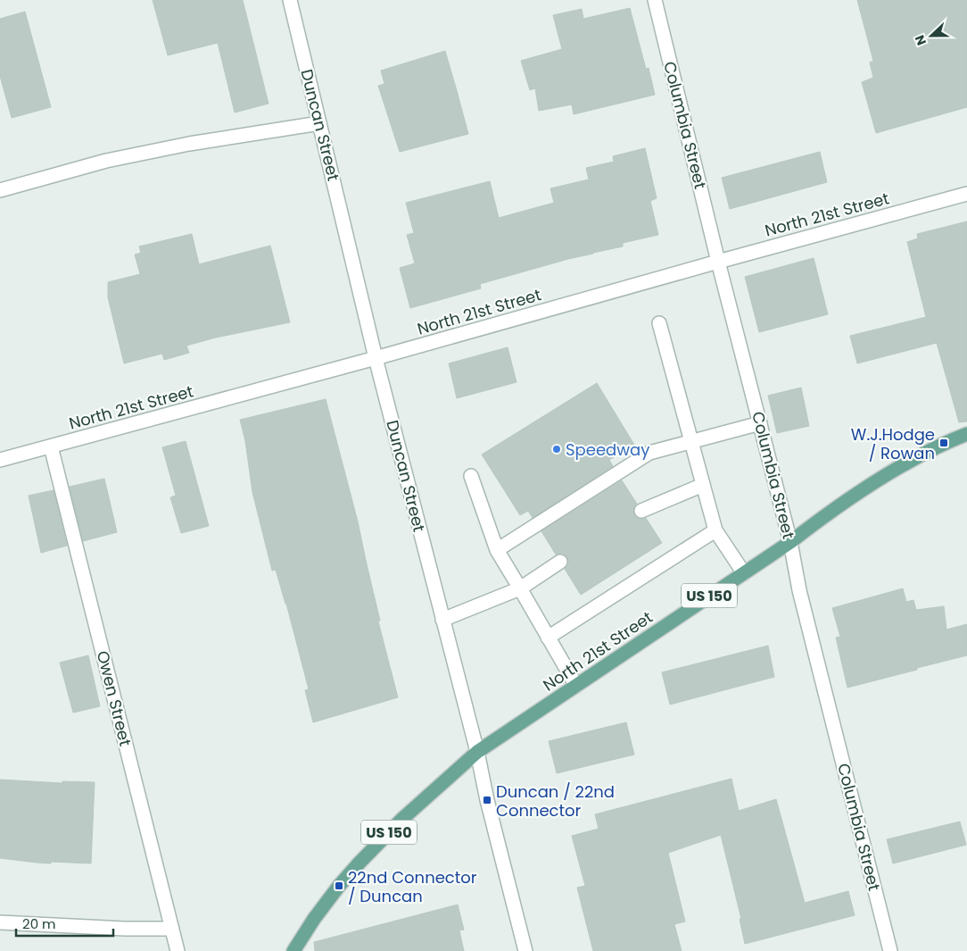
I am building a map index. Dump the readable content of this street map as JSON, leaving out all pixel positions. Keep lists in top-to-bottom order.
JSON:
{
  "streets": {
    "main road": ["North 21st Street", "US 150"],
    "street": ["Duncan Street", "Columbia Street", "Owen Street"]
  },
  "crossings": [
    ["Duncan Street", "North 21st Street"],
    ["Columbia Street", "North 21st Street"],
    ["North 21st Street", "Owen Street"]
  ],
  "places": {
    "transit": ["W.J.Hodge / Rowan", "Duncan / 22nd Connector", "22nd Connector / Duncan"],
    "other": ["Speedway"]
  },
  "scale_bar": "20 m",
  "north": "left"
}
